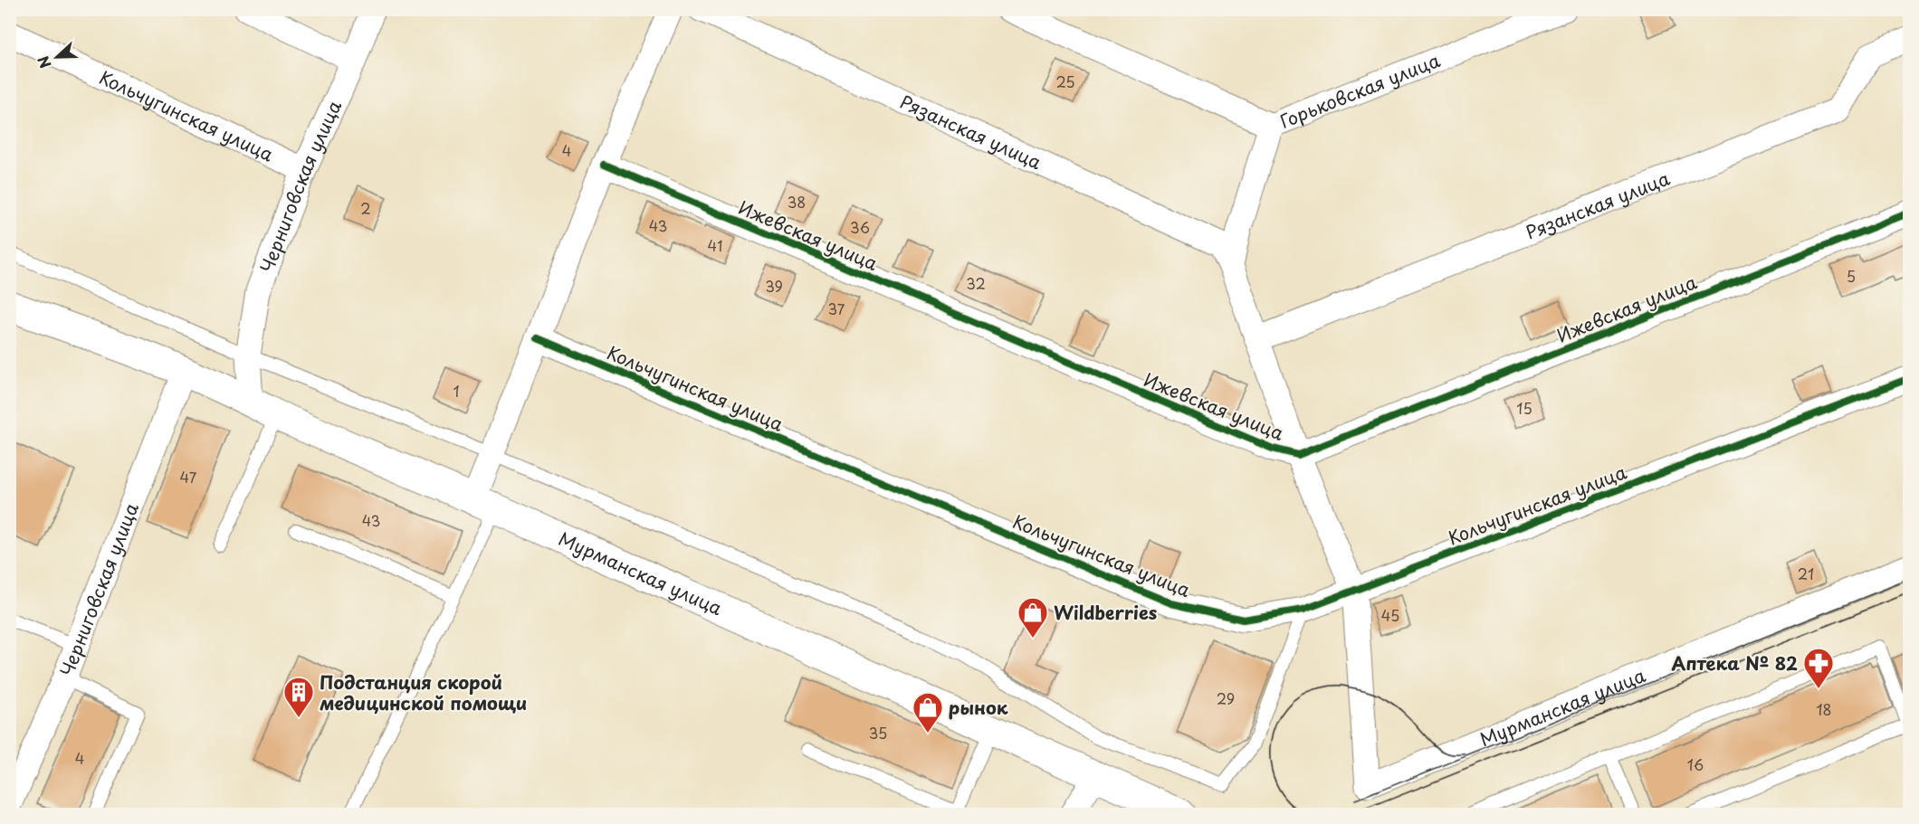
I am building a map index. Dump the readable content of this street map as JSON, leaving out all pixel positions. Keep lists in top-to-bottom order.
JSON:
{
  "streets": {
    "main road": ["Мурманская улица"],
    "street": [
      "Горьковская улица",
      "Кольчугинская улица",
      "Рязанская улица",
      "Черниговская улица",
      "Ижевская улица"
    ]
  },
  "crossings": [
    ["Кольчугинская улица", "Рязанская улица"],
    ["Кольчугинская улица", "Черниговская улица"],
    ["Рязанская улица", "Ижевская улица"],
    ["Рязанская улица", "Мурманская улица"],
    ["Черниговская улица", "Мурманская улица"]
  ],
  "places": {
    "shop": ["Wildberries", "рынок"],
    "pharmacy": ["Аптека № 82"],
    "building": ["Подстанция скорой медицинской помощи"]
  },
  "house_numbers": [
    "25",
    "4",
    "38",
    "2",
    "43",
    "36",
    "41",
    "5",
    "32",
    "39",
    "37",
    "1",
    "15",
    "47",
    "43",
    "21",
    "45",
    "29",
    "18",
    "35",
    "4",
    "16"
  ],
  "north": "left"
}
